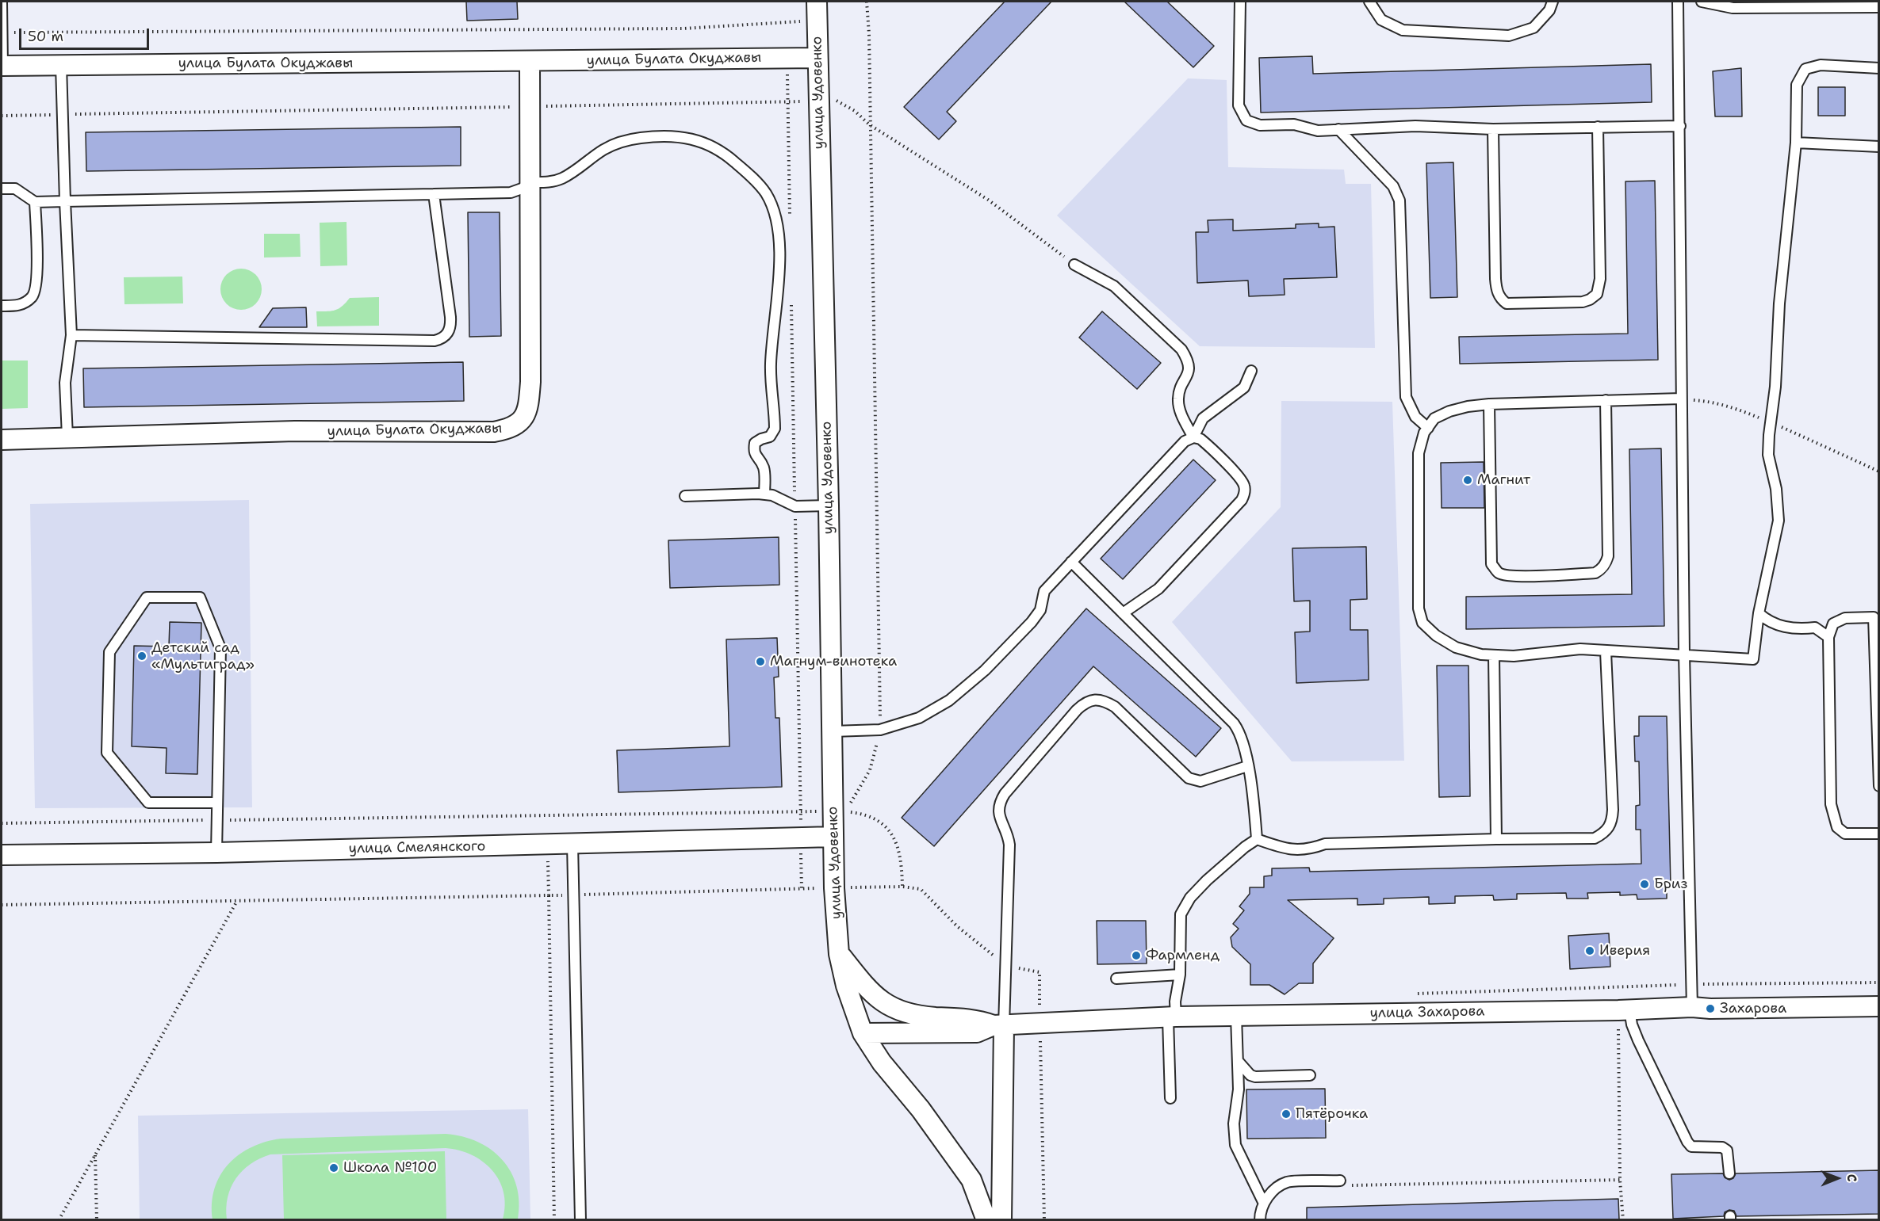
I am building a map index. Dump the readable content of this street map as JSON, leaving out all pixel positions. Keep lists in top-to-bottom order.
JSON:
{
  "streets": {
    "street": [
      "улица Булата Окуджавы",
      "улица Удовенко",
      "улица Смелянского",
      "улица Захарова"
    ]
  },
  "crossings": [
    ["улица Булата Окуджавы", "улица Удовенко"],
    ["улица Удовенко", "улица Смелянского"]
  ],
  "places": [
    "Магнит",
    "Детский сад «Мультиград»",
    "Магнум-винотека",
    "Бриз",
    "Иверия",
    "Фармленд",
    "Захарова",
    "Пятёрочка",
    "Школа №100"
  ],
  "scale_bar": "50 m",
  "north": "right"
}
